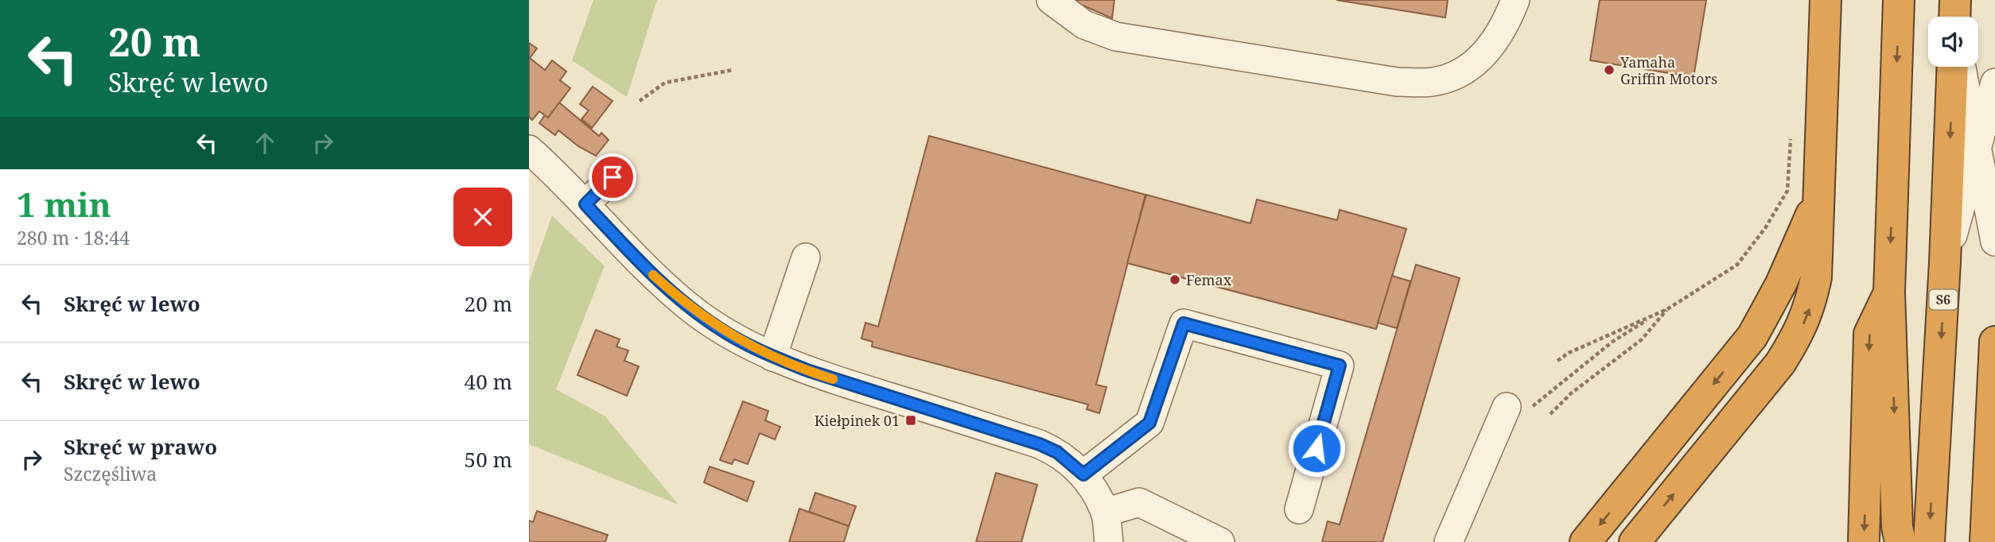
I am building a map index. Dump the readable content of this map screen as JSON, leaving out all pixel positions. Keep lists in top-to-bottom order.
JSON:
{
  "streets": {
    "highway": ["S6"]
  },
  "places": {
    "other": ["Yamaha Griffin Motors", "Femax"],
    "transit": ["Kiełpinek 01"]
  },
  "page": {
    "turn": ["20 m", "Skręć w lewo"],
    "heading": ["1 min", "280 m · 18:44"],
    "list": [
      {
        "name": "Skręć w lewo",
        "value": "20 m"
      },
      {
        "name": "Skręć w lewo",
        "value": "40 m"
      },
      {
        "name": "Skręć w prawo",
        "note": "Szczęśliwa",
        "value": "50 m"
      }
    ]
  }
}
